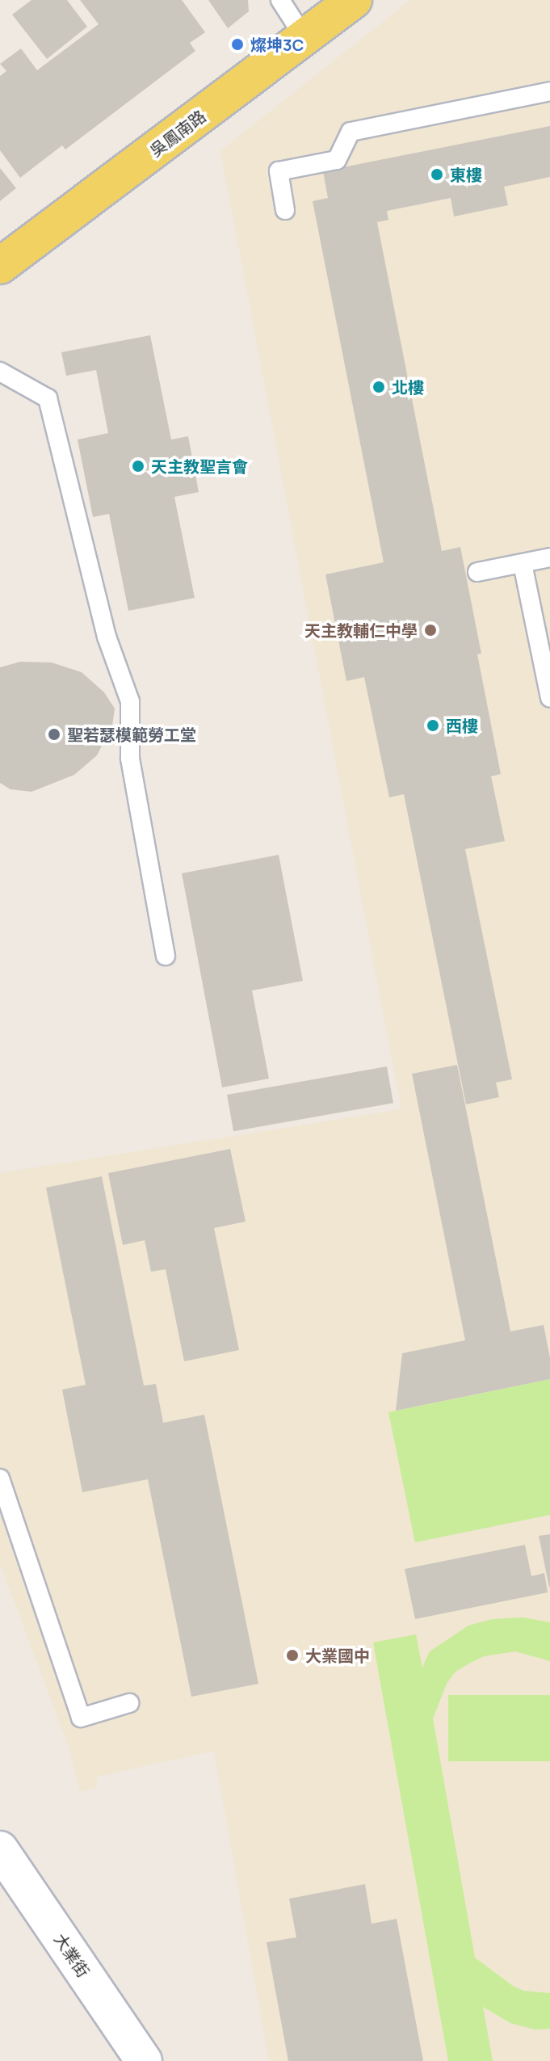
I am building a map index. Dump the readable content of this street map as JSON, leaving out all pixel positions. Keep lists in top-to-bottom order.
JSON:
{
  "streets": {
    "main road": ["吳鳳南路"],
    "street": ["大業街"]
  },
  "places": [
    "燦坤3C",
    "東樓",
    "北樓",
    "天主教聖言會",
    "天主教輔仁中學",
    "西樓",
    "聖若瑟模範勞工堂",
    "大業國中"
  ]
}
